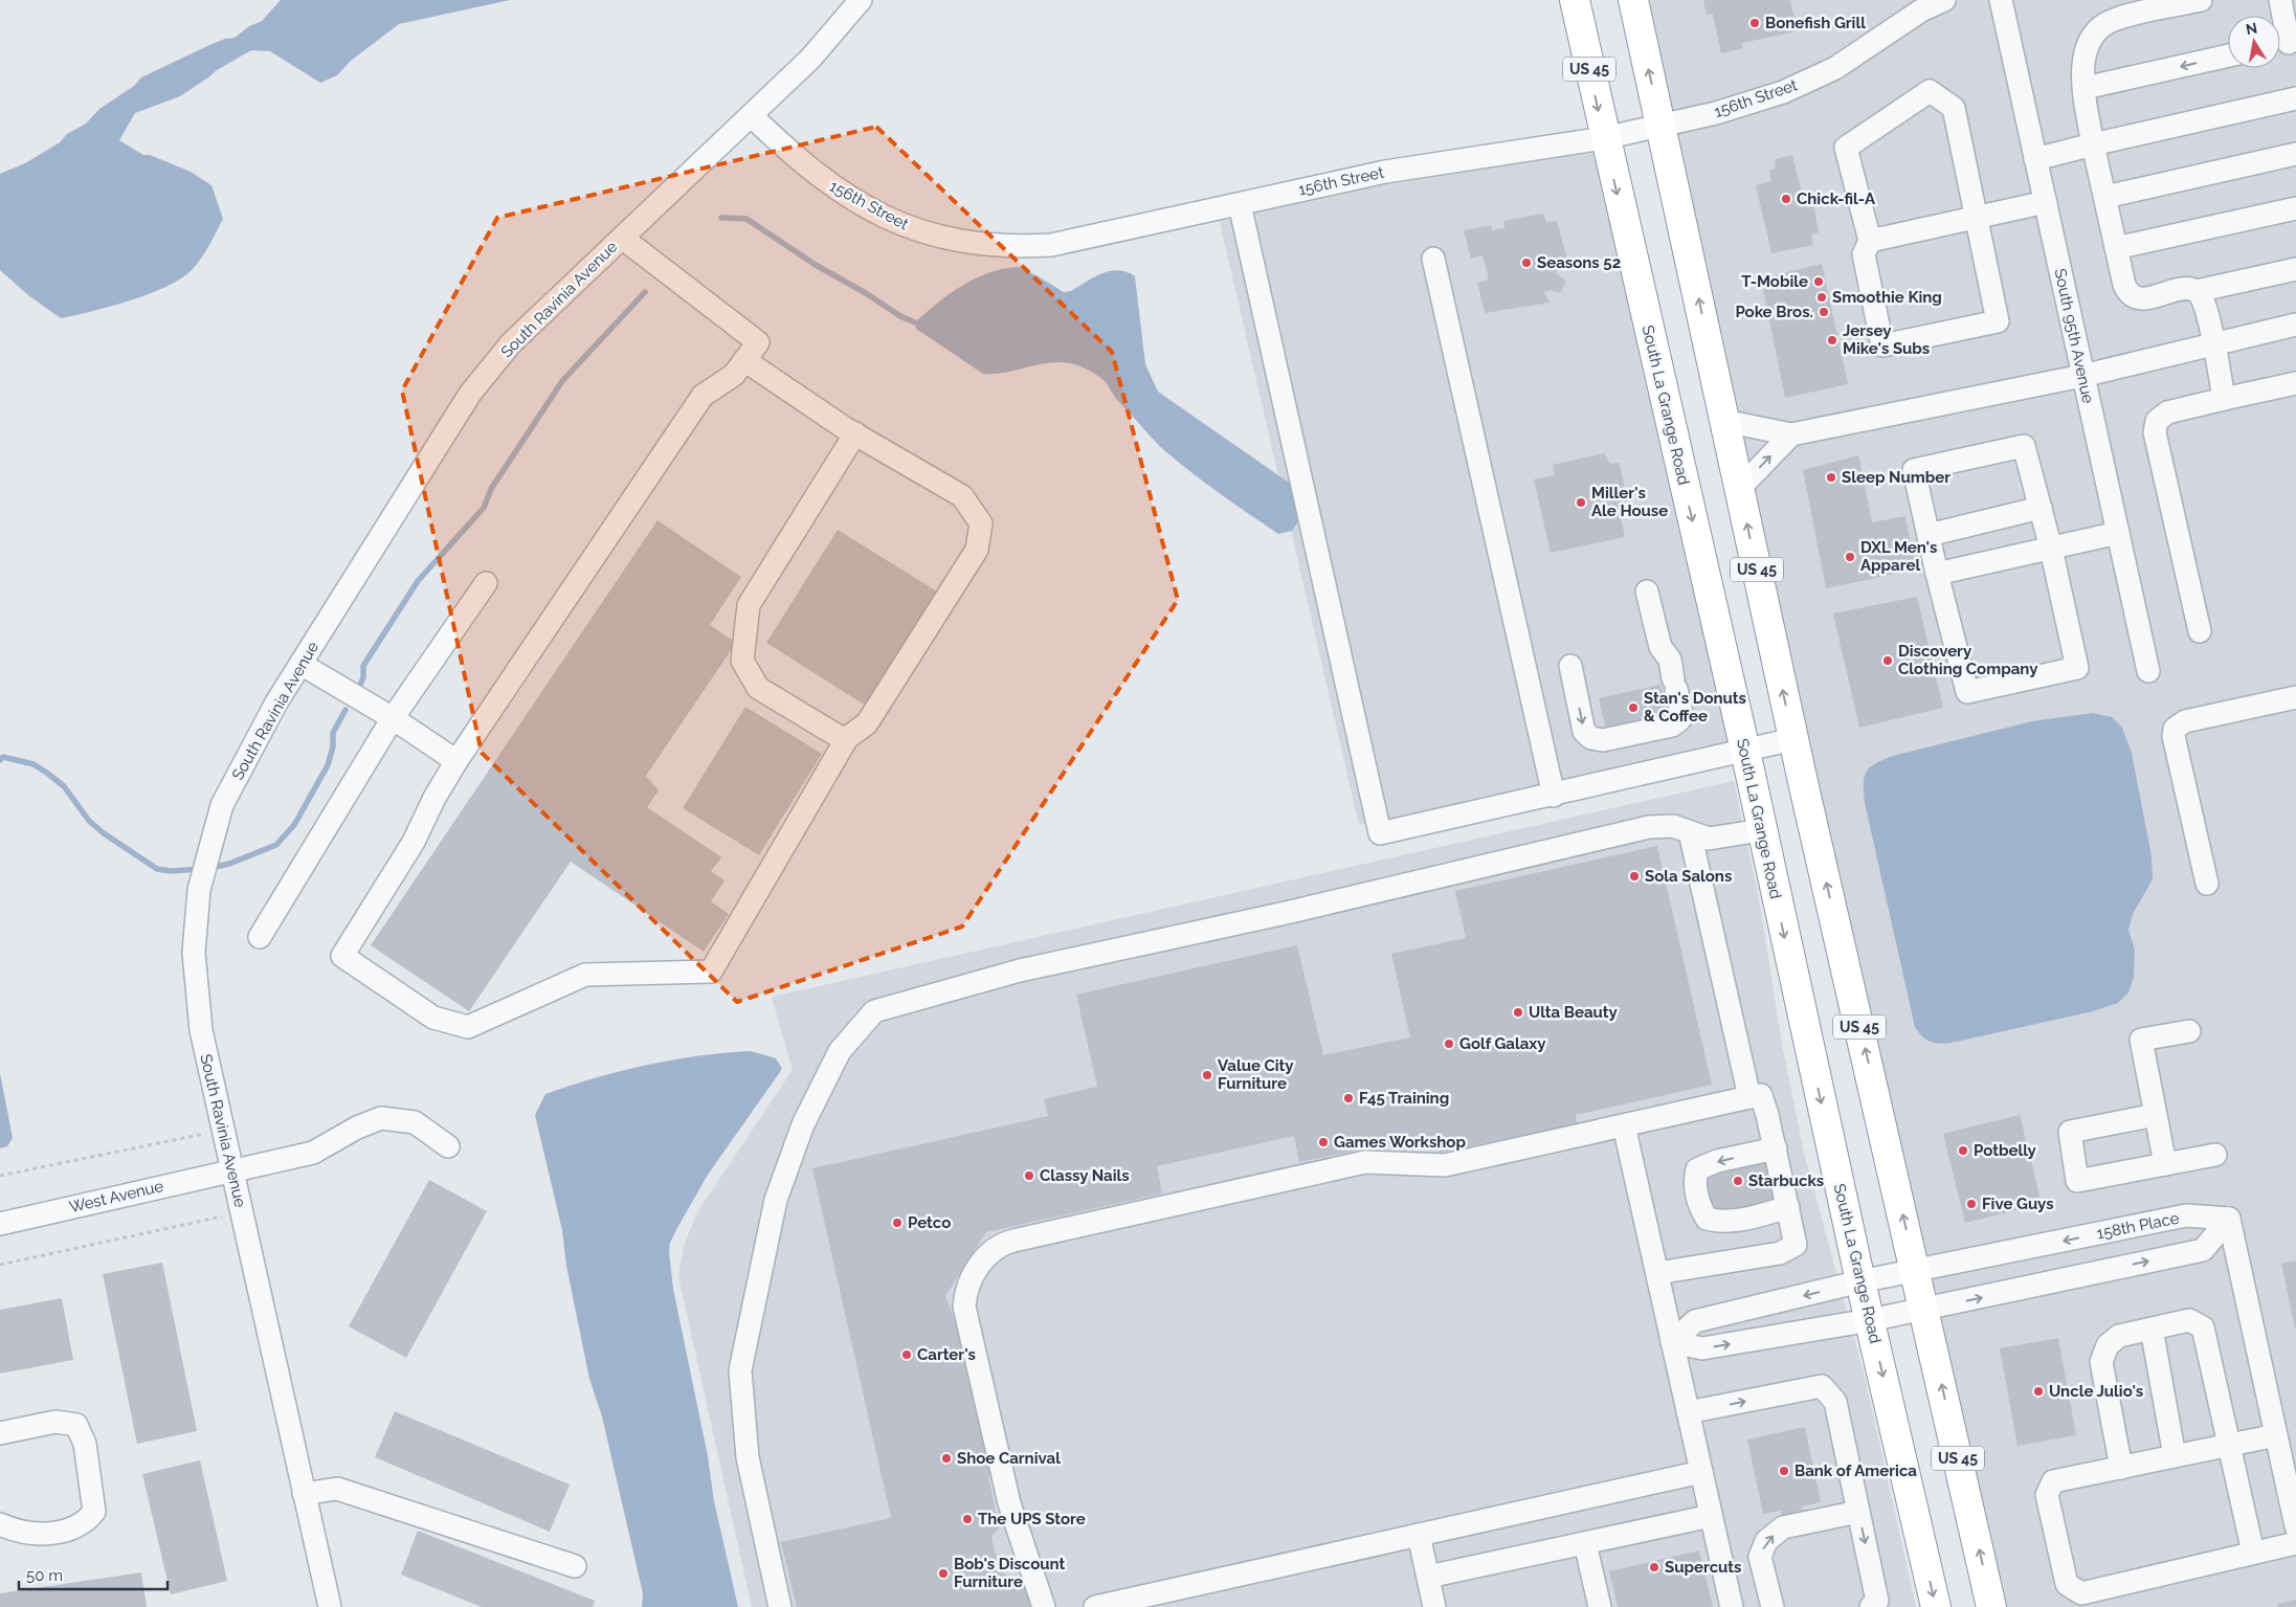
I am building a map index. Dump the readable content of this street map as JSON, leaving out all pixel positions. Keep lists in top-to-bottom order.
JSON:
{
  "streets": {
    "highway": ["US 45", "South La Grange Road"],
    "street": [
      "156th Street",
      "South Ravinia Avenue",
      "South 95th Avenue",
      "West Avenue",
      "158th Place"
    ]
  },
  "crossings": [
    ["US 45", "156th Street"],
    ["US 45", "158th Place"],
    ["156th Street", "South Ravinia Avenue"],
    ["156th Street", "South La Grange Road"],
    ["South Ravinia Avenue", "West Avenue"],
    ["South La Grange Road", "158th Place"]
  ],
  "places": [
    "Bonefish Grill",
    "Chick-fil-A",
    "Seasons 52",
    "T-Mobile",
    "Smoothie King",
    "Poke Bros.",
    "Jersey Mike's Subs",
    "Sleep Number",
    "Miller's Ale House",
    "DXL Men's Apparel",
    "Discovery Clothing Company",
    "Stan's Donuts & Coffee",
    "Sola Salons",
    "Ulta Beauty",
    "Golf Galaxy",
    "Value City Furniture",
    "F45 Training",
    "Games Workshop",
    "Potbelly",
    "Classy Nails",
    "Starbucks",
    "Five Guys",
    "Petco",
    "Carter's",
    "Uncle Julio's",
    "Shoe Carnival",
    "Bank of America",
    "The UPS Store",
    "Supercuts",
    "Bob's Discount Furniture"
  ],
  "scale_bar": "50 m",
  "north": "top"
}
